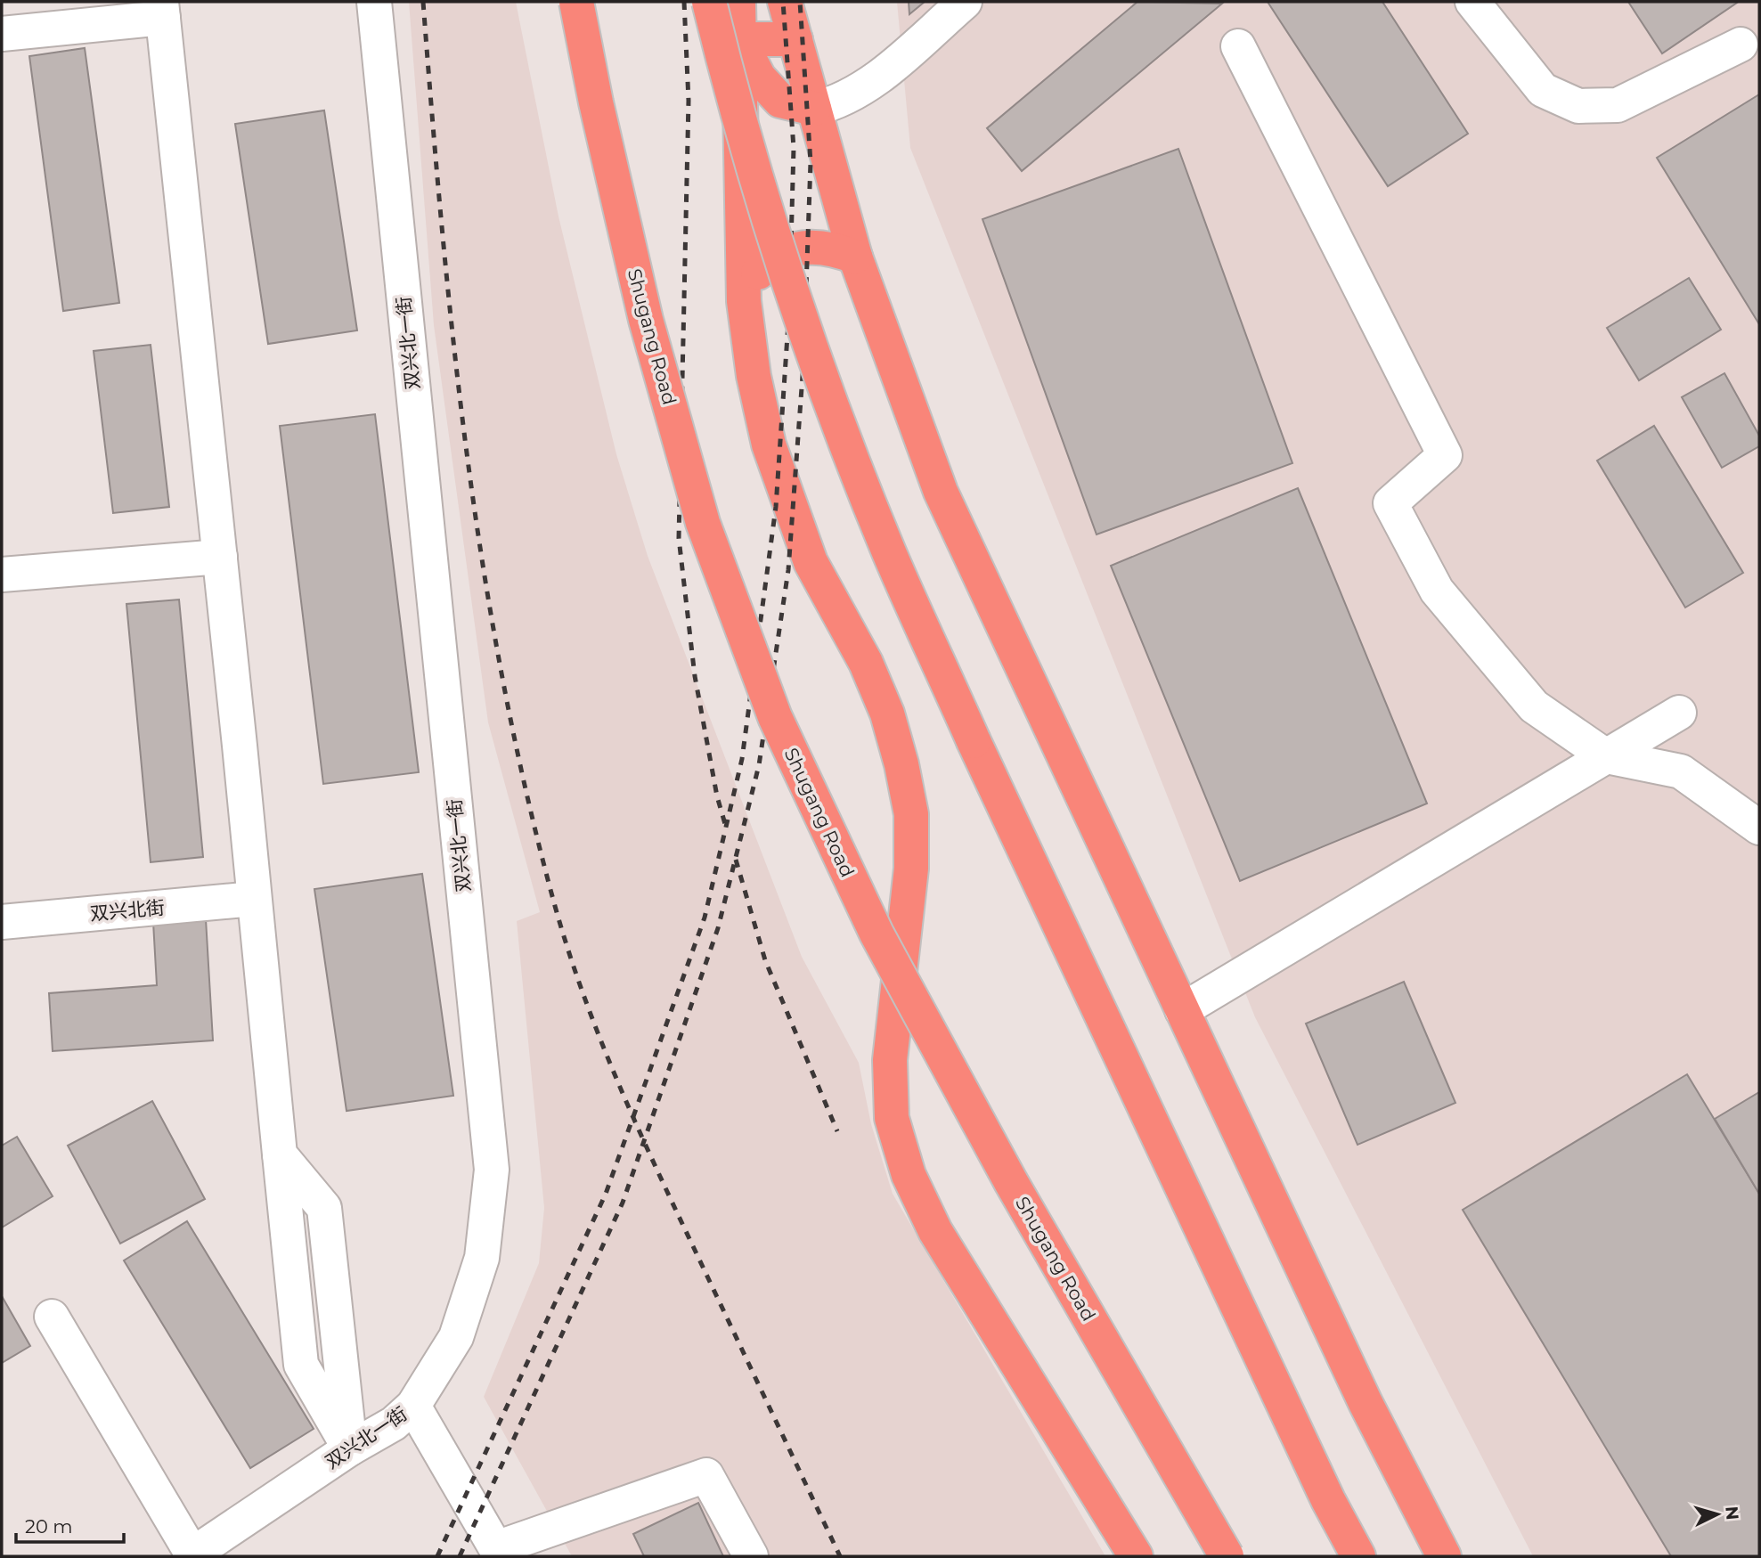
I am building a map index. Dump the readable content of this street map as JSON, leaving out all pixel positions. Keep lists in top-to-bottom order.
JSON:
{
  "streets": {
    "highway": ["Shugang Road"],
    "street": ["双兴北一街", "双兴北街"]
  },
  "scale_bar": "20 m",
  "north": "right"
}
